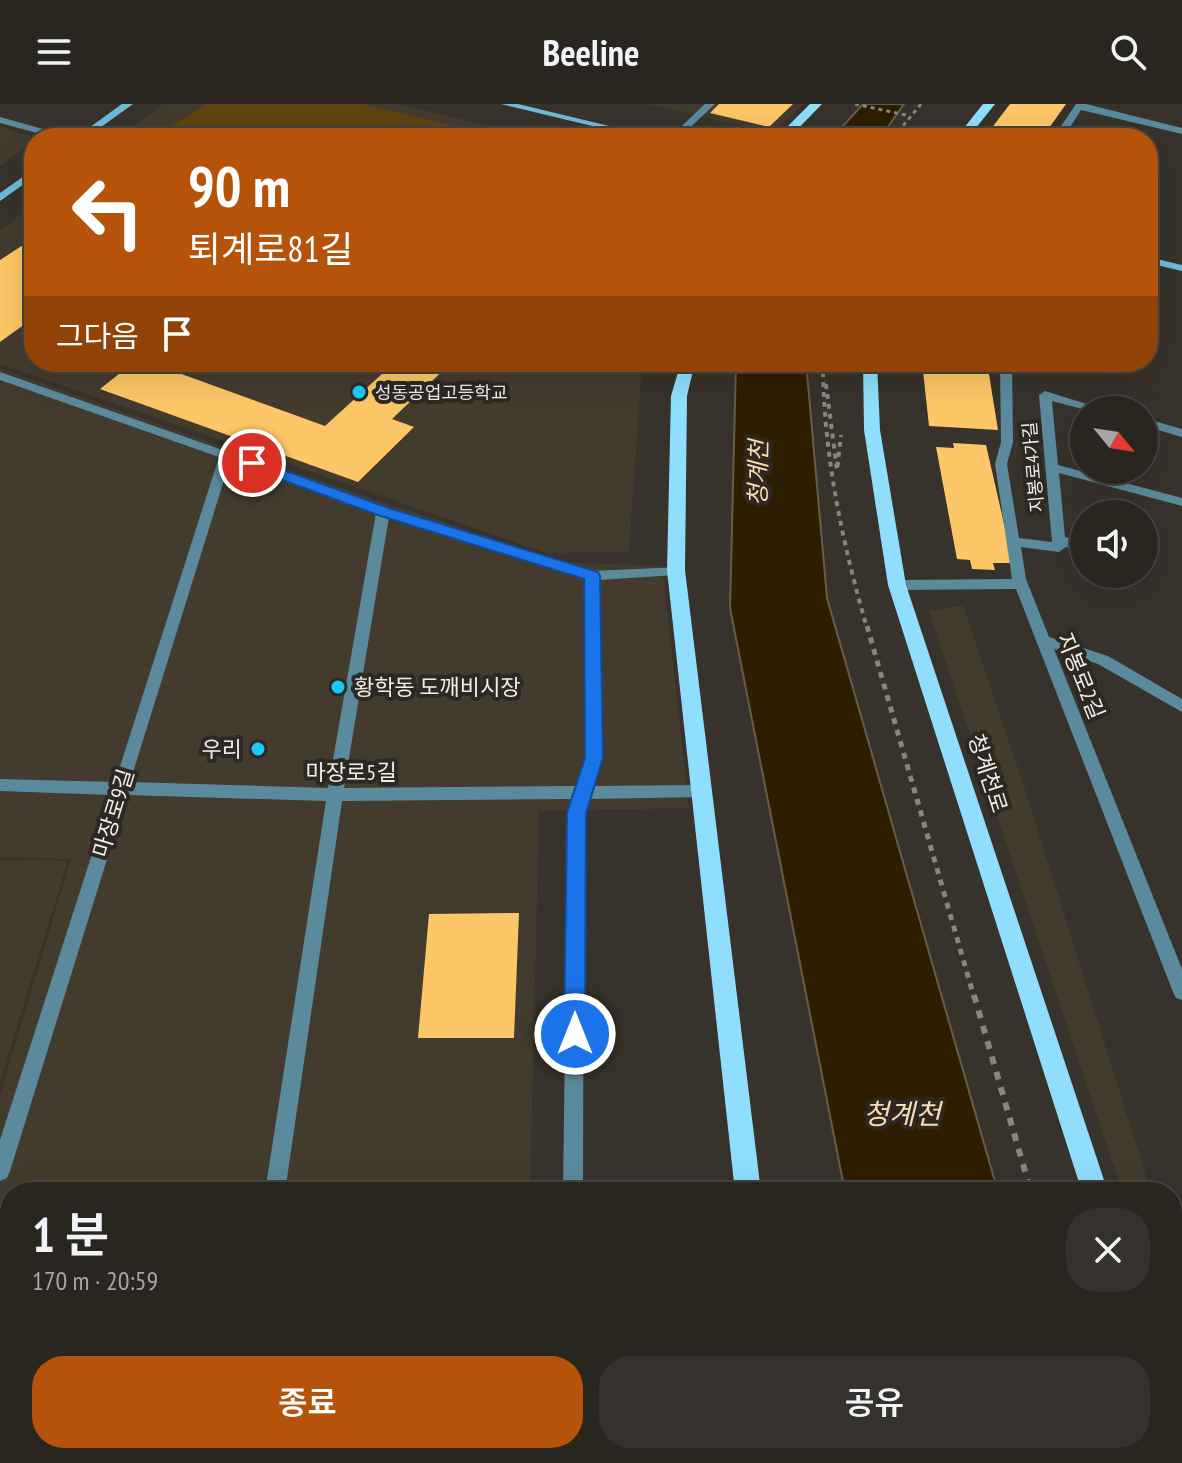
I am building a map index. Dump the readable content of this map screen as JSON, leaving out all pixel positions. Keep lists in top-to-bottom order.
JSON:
{
  "streets": {
    "main road": ["청계천로"],
    "street": [
      "지봉로4가길",
      "지봉로2길",
      "마장로5길",
      "마장로9길"
    ]
  },
  "crossings": [
    ["지봉로4가길", "지봉로2길"],
    ["마장로5길", "마장로9길"]
  ],
  "water": ["청계천"],
  "places": ["성동공업고등학교", "황학동 도깨비시장", "우리"],
  "north": "bottom right",
  "page": {
    "header": "Beeline",
    "turn": ["90 m", "퇴계로81길"],
    "then": "그다음",
    "heading": ["1 분", "170 m · 20:59"],
    "buttons": ["종료", "공유"]
  }
}
